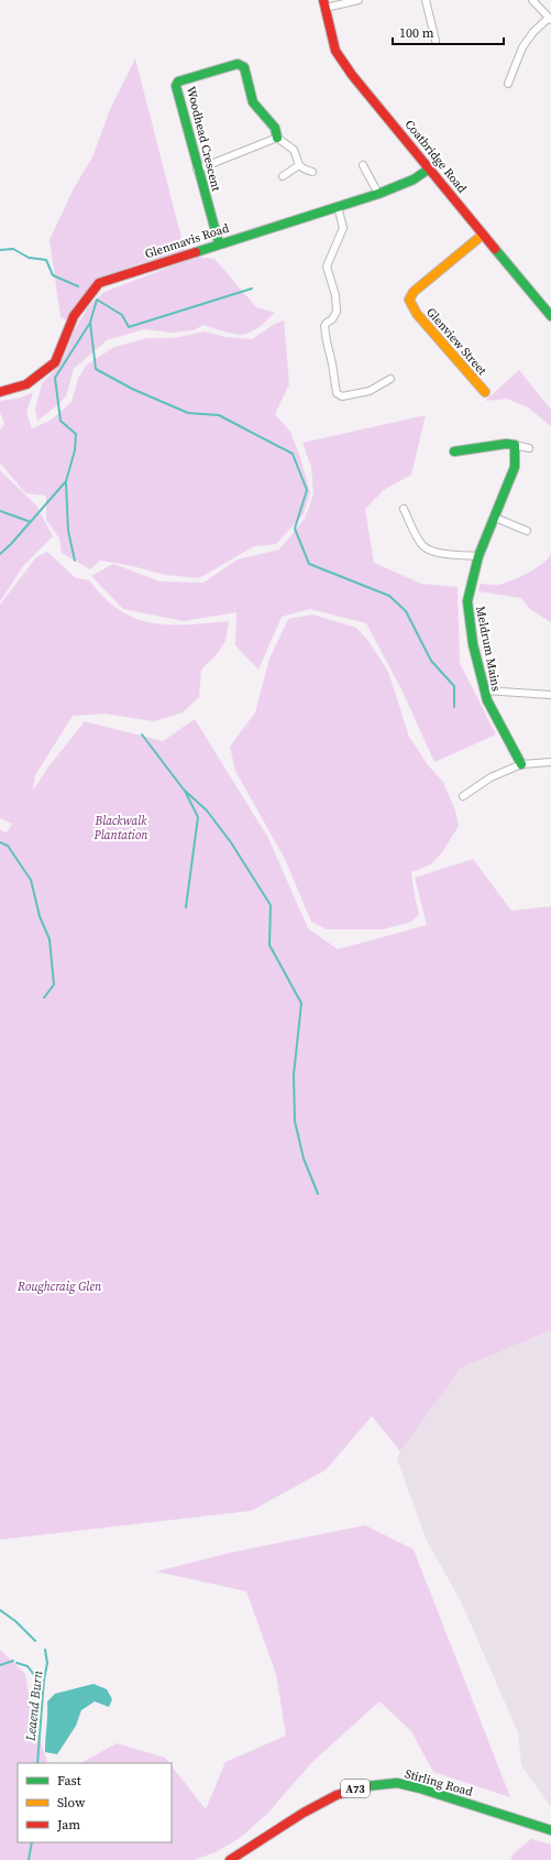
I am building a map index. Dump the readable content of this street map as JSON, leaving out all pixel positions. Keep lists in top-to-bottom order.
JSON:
{
  "streets": {
    "main road": [
      "Woodhead Crescent",
      "Coatbridge Road",
      "Glenmavis Road",
      "Glenview Street",
      "Meldrum Mains",
      "Stirling Road",
      "A73"
    ]
  },
  "crossings": [
    ["Woodhead Crescent", "Glenmavis Road"],
    ["Coatbridge Road", "Glenmavis Road"],
    ["Coatbridge Road", "Glenview Street"]
  ],
  "water": ["Leaend Burn"],
  "parks": ["Blackwalk Plantation", "Roughcraig Glen"],
  "legend": ["Fast", "Slow", "Jam"],
  "scale_bar": "100 m"
}
